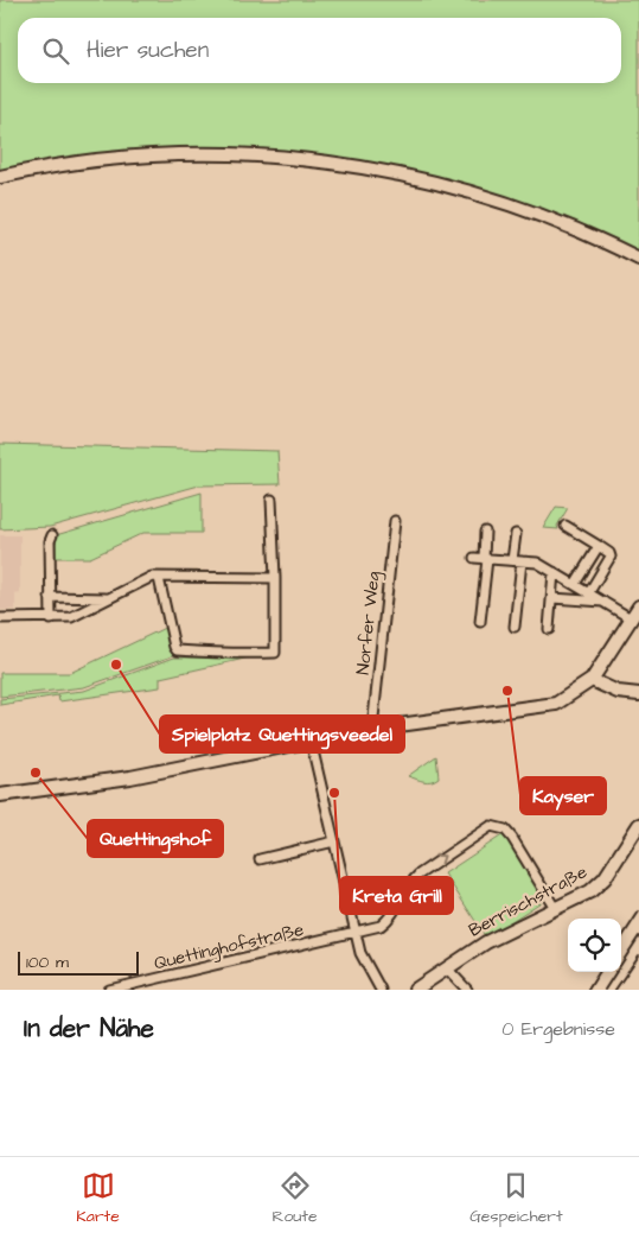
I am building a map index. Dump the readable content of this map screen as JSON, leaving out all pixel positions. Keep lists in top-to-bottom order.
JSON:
{
  "streets": {
    "street": ["Norfer Weg", "Berrischstraße", "Quettinghofstraße"]
  },
  "crossings": [
    ["Berrischstraße", "Quettinghofstraße"]
  ],
  "places": [
    "Spielplatz Quettingsveedel",
    "Kayser",
    "Quettingshof",
    "Kreta Grill"
  ],
  "scale_bar": "100 m",
  "page": {
    "search": "Hier suchen",
    "scale": "100 m",
    "heading": ["In der Nähe", "0 Ergebnisse"],
    "nav": ["Karte", "Route", "Gespeichert"]
  }
}
